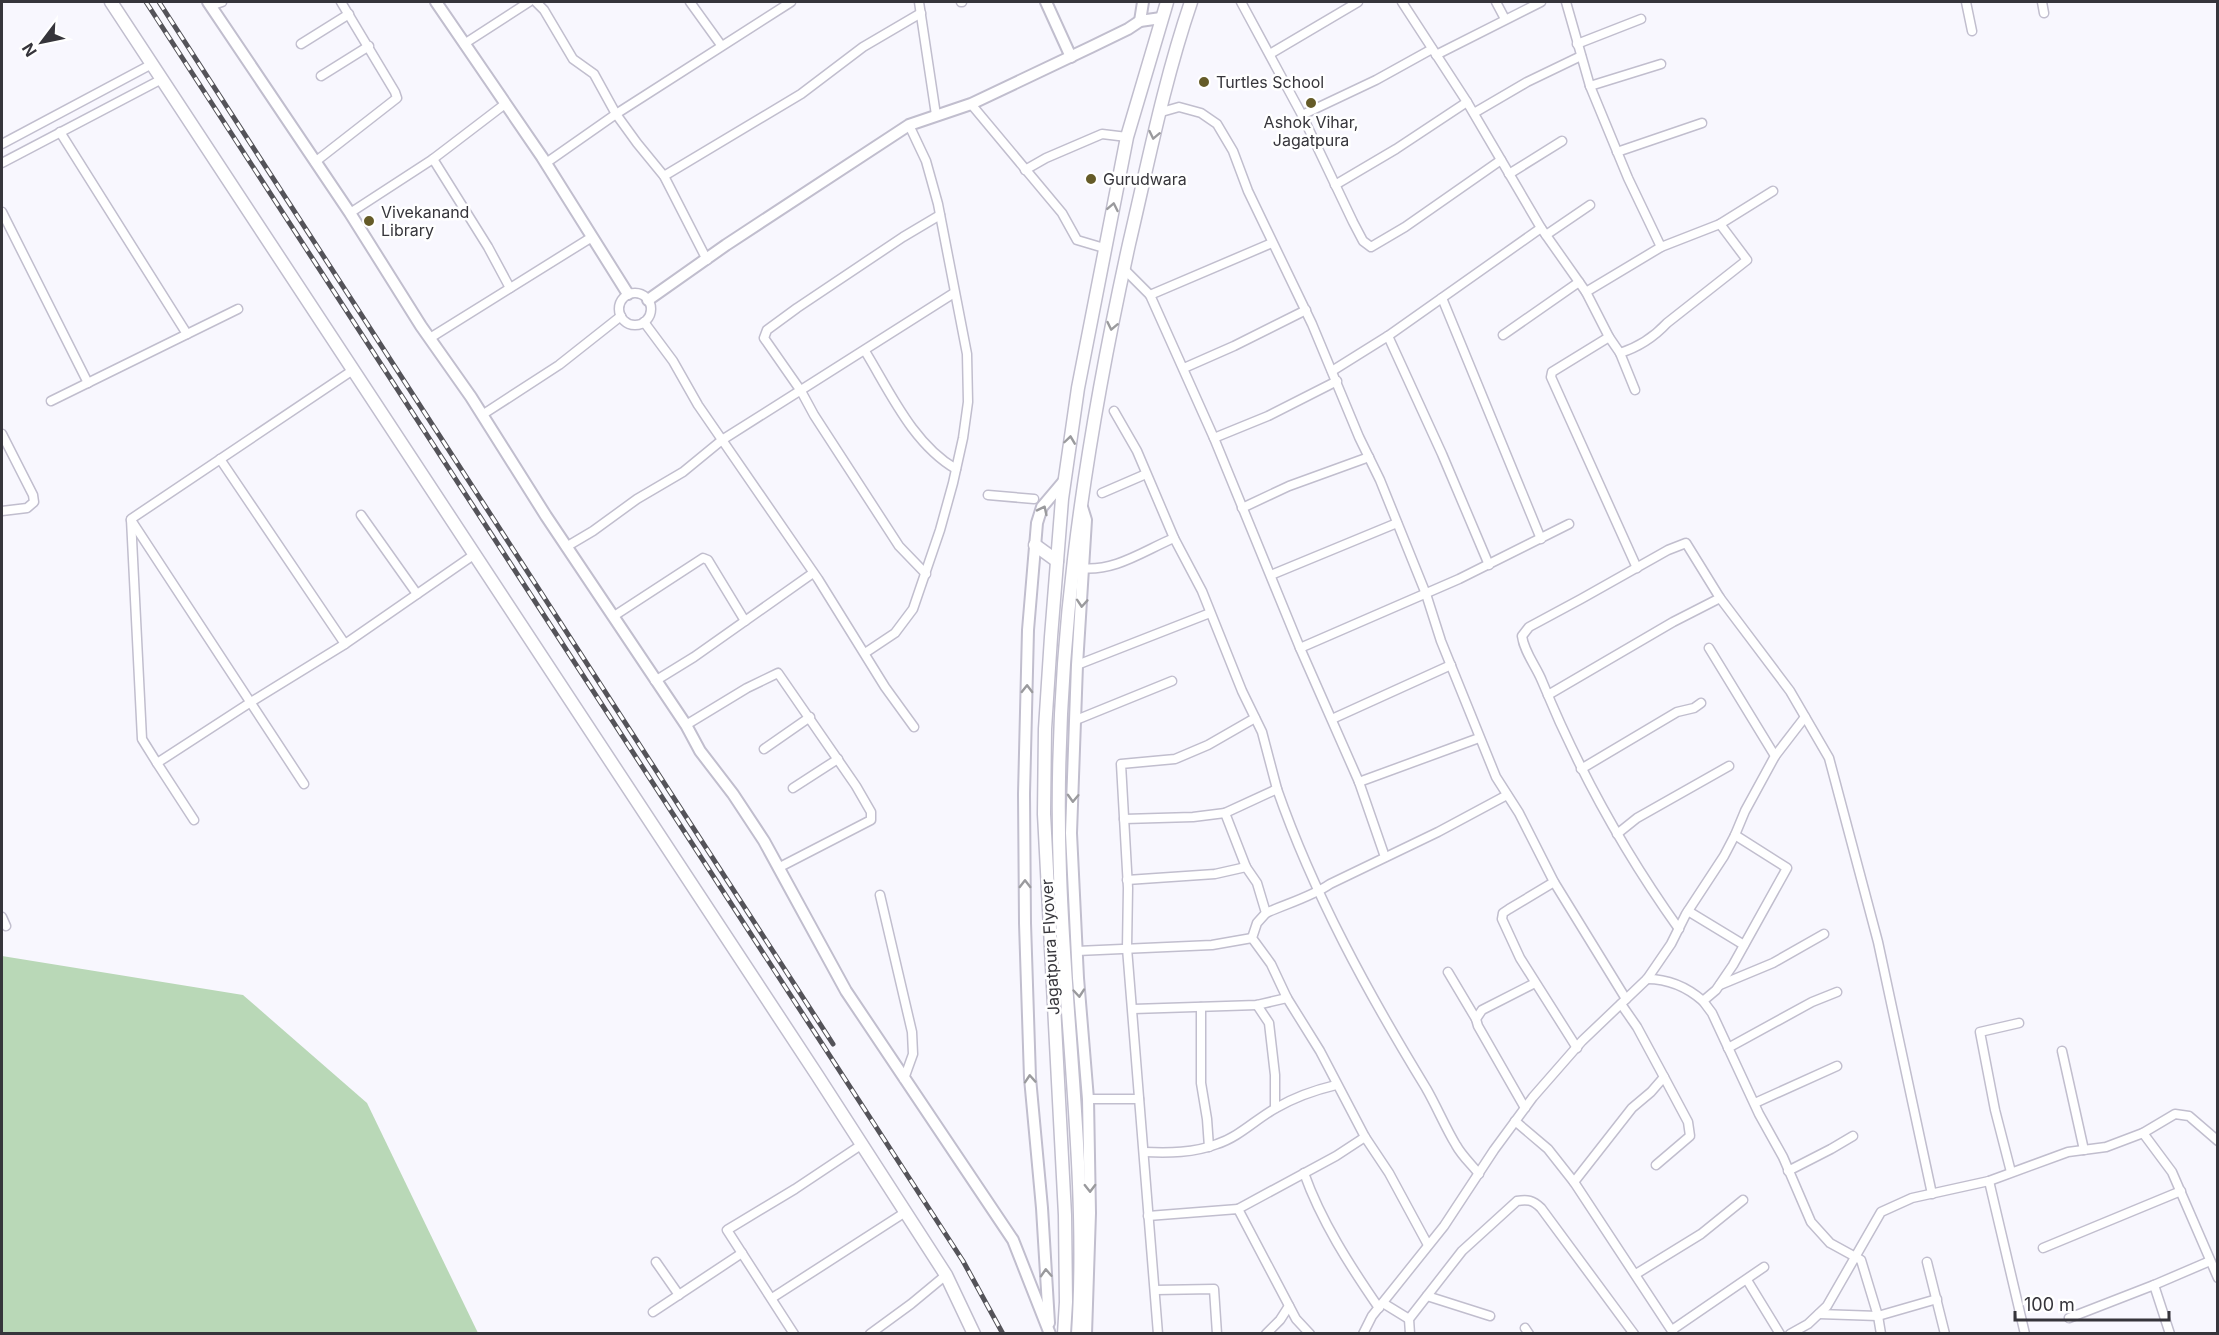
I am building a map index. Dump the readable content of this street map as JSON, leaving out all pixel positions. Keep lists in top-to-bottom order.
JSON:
{
  "streets": {
    "main road": ["Jagatpura Flyover"]
  },
  "places": [
    "Turtles School",
    "Ashok Vihar, Jagatpura",
    "Gurudwara",
    "Vivekanand Library"
  ],
  "scale_bar": "100 m",
  "north": "bottom left"
}
